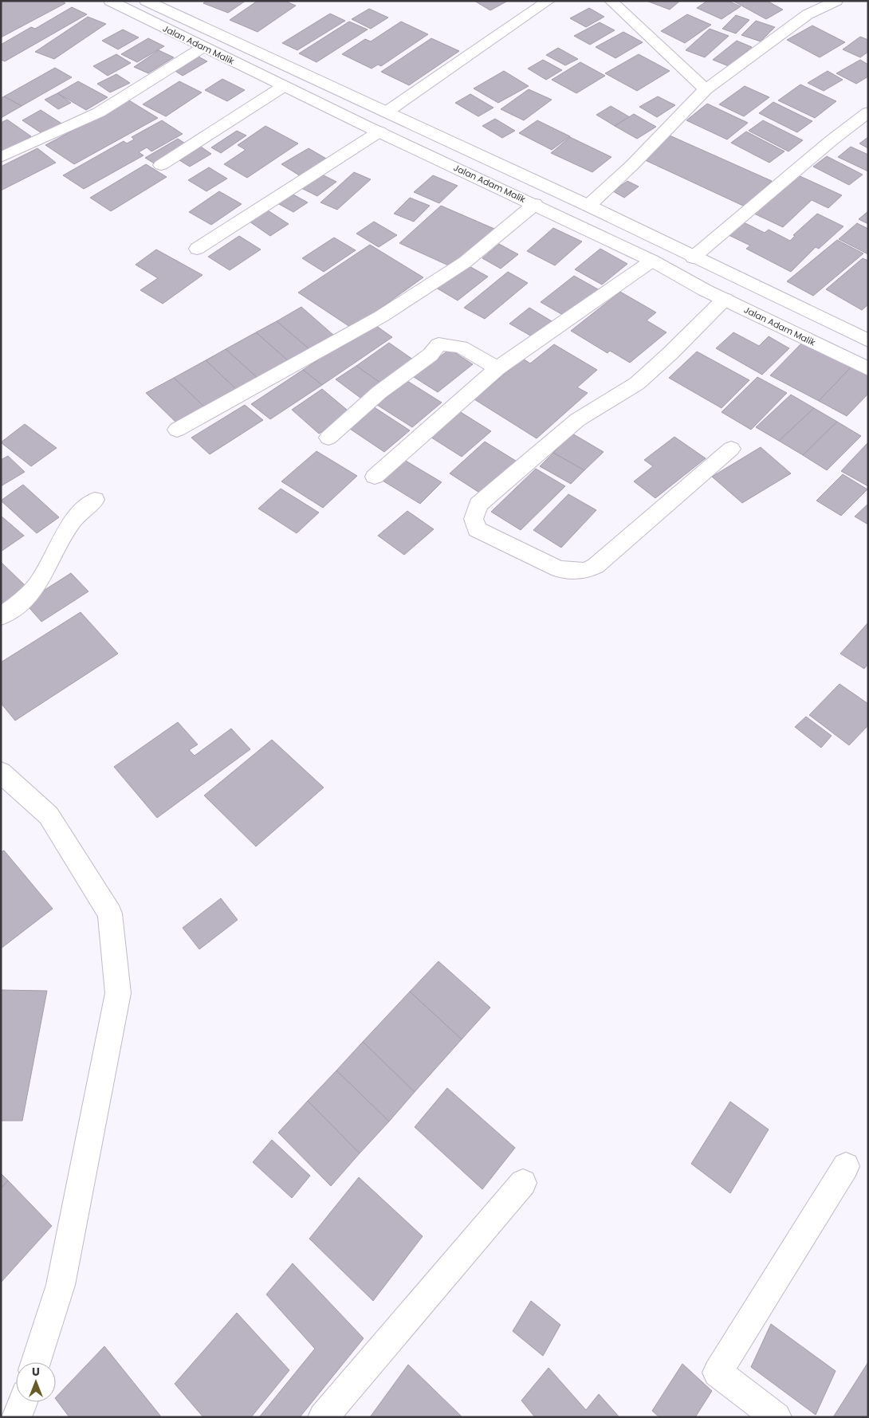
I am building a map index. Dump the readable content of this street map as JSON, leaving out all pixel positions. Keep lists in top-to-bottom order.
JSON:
{
  "streets": {
    "street": ["Jalan Adam Malik"]
  },
  "north": "top"
}
